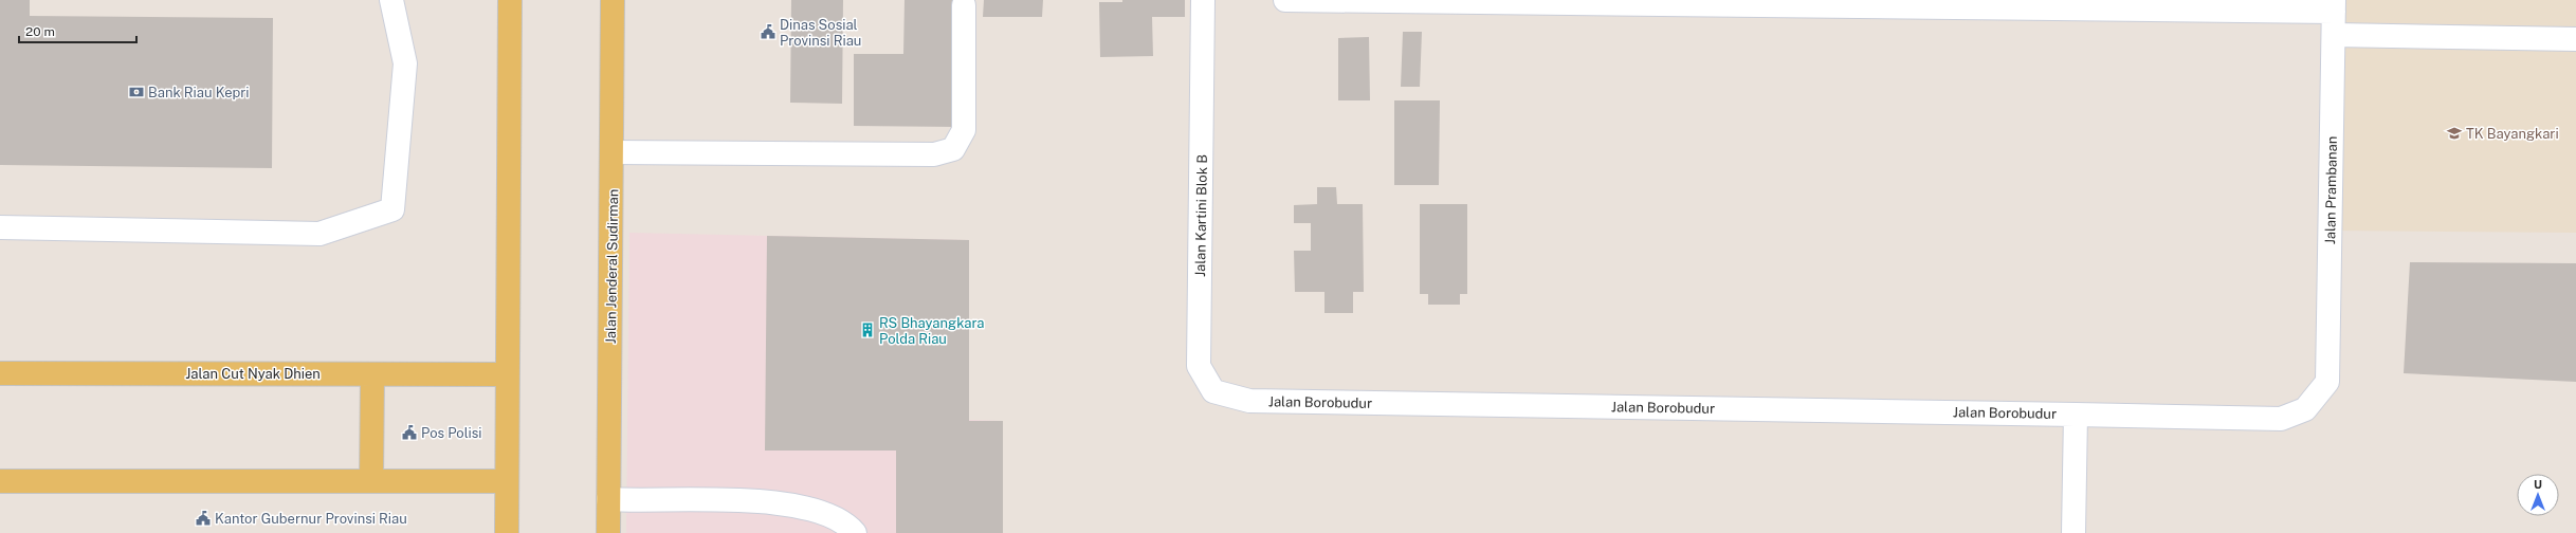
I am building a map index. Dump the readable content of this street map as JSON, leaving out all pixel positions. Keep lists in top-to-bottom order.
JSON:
{
  "streets": {
    "main road": ["Jalan Jenderal Sudirman", "Jalan Cut Nyak Dhien"],
    "street": ["Jalan Prambanan", "Jalan Kartini Blok B", "Jalan Borobudur"]
  },
  "crossings": [
    ["Jalan Prambanan", "Jalan Borobudur"],
    ["Jalan Kartini Blok B", "Jalan Borobudur"]
  ],
  "places": {
    "public building": ["Dinas Sosial Provinsi Riau", "Pos Polisi", "Kantor Gubernur Provinsi Riau"],
    "bank": ["Bank Riau Kepri"],
    "school or university": ["TK Bayangkari"],
    "building": ["RS Bhayangkara Polda Riau"]
  },
  "scale_bar": "20 m",
  "north": "top"
}
